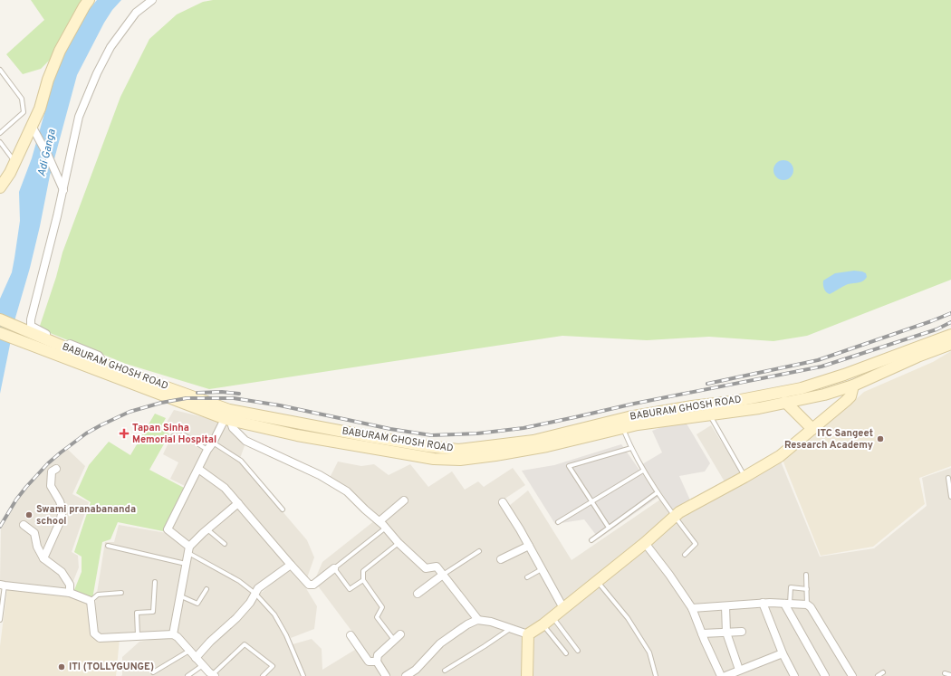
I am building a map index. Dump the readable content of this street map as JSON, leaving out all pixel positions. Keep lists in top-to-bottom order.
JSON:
{
  "streets": {
    "main road": ["BABURAM GHOSH ROAD"]
  },
  "water": ["Adi Ganga"],
  "places": {
    "health": ["Tapan Sinha Memorial Hospital"],
    "other": ["ITC Sangeet Research Academy", "Swami pranabananda school", "ITI (TOLLYGUNGE)"]
  }
}
